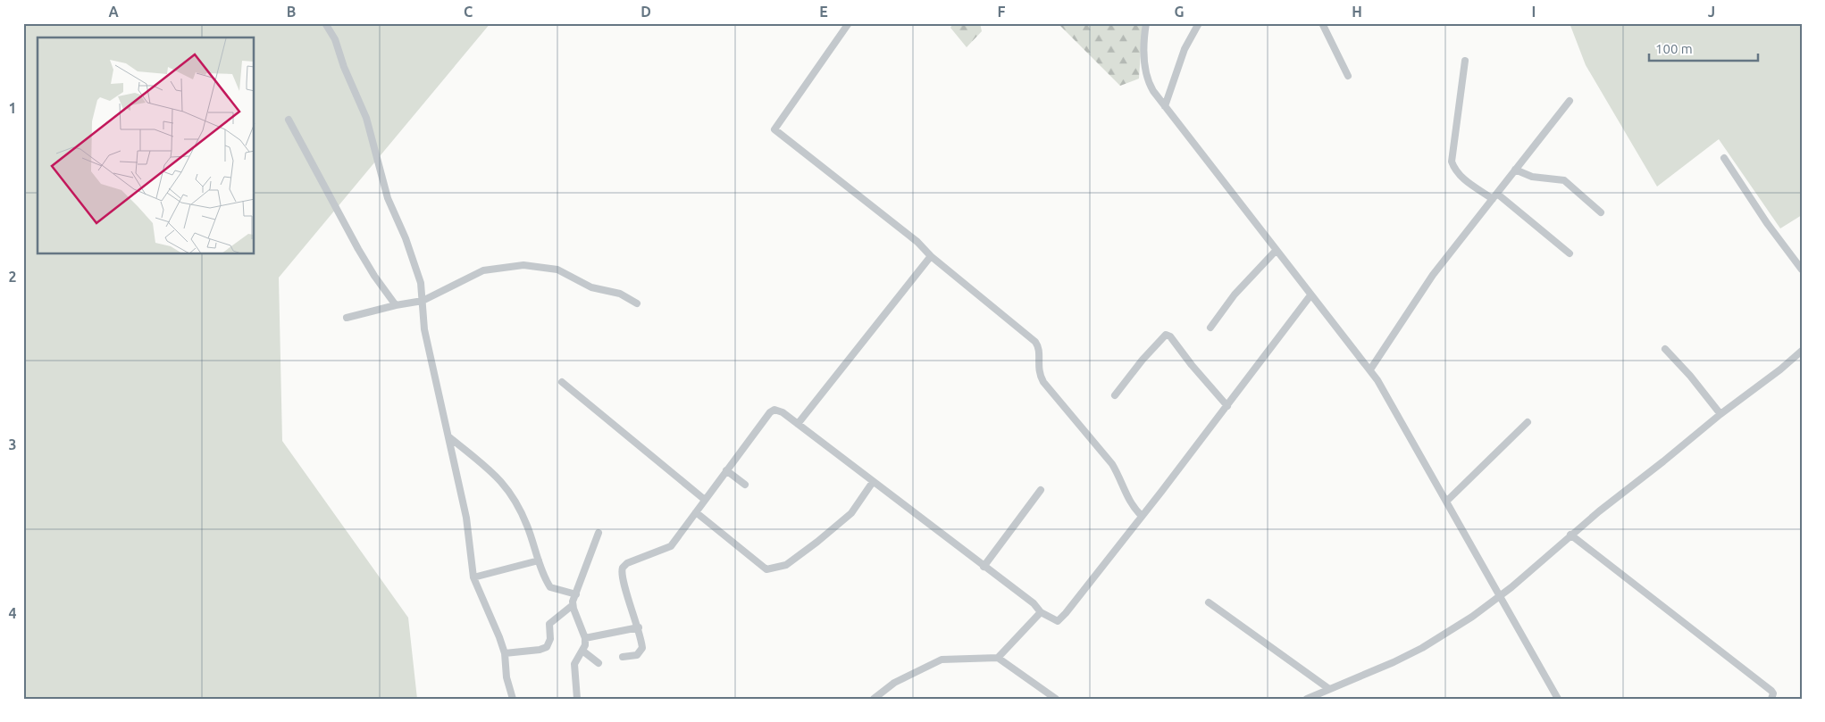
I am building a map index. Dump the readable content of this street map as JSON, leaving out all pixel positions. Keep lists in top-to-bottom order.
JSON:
{
  "scale_bar": "100 m",
  "grid": {
    "columns": [
      "A",
      "B",
      "C",
      "D",
      "E",
      "F",
      "G",
      "H",
      "I",
      "J"
    ],
    "rows": [
      "1",
      "2",
      "3",
      "4"
    ]
  }
}
